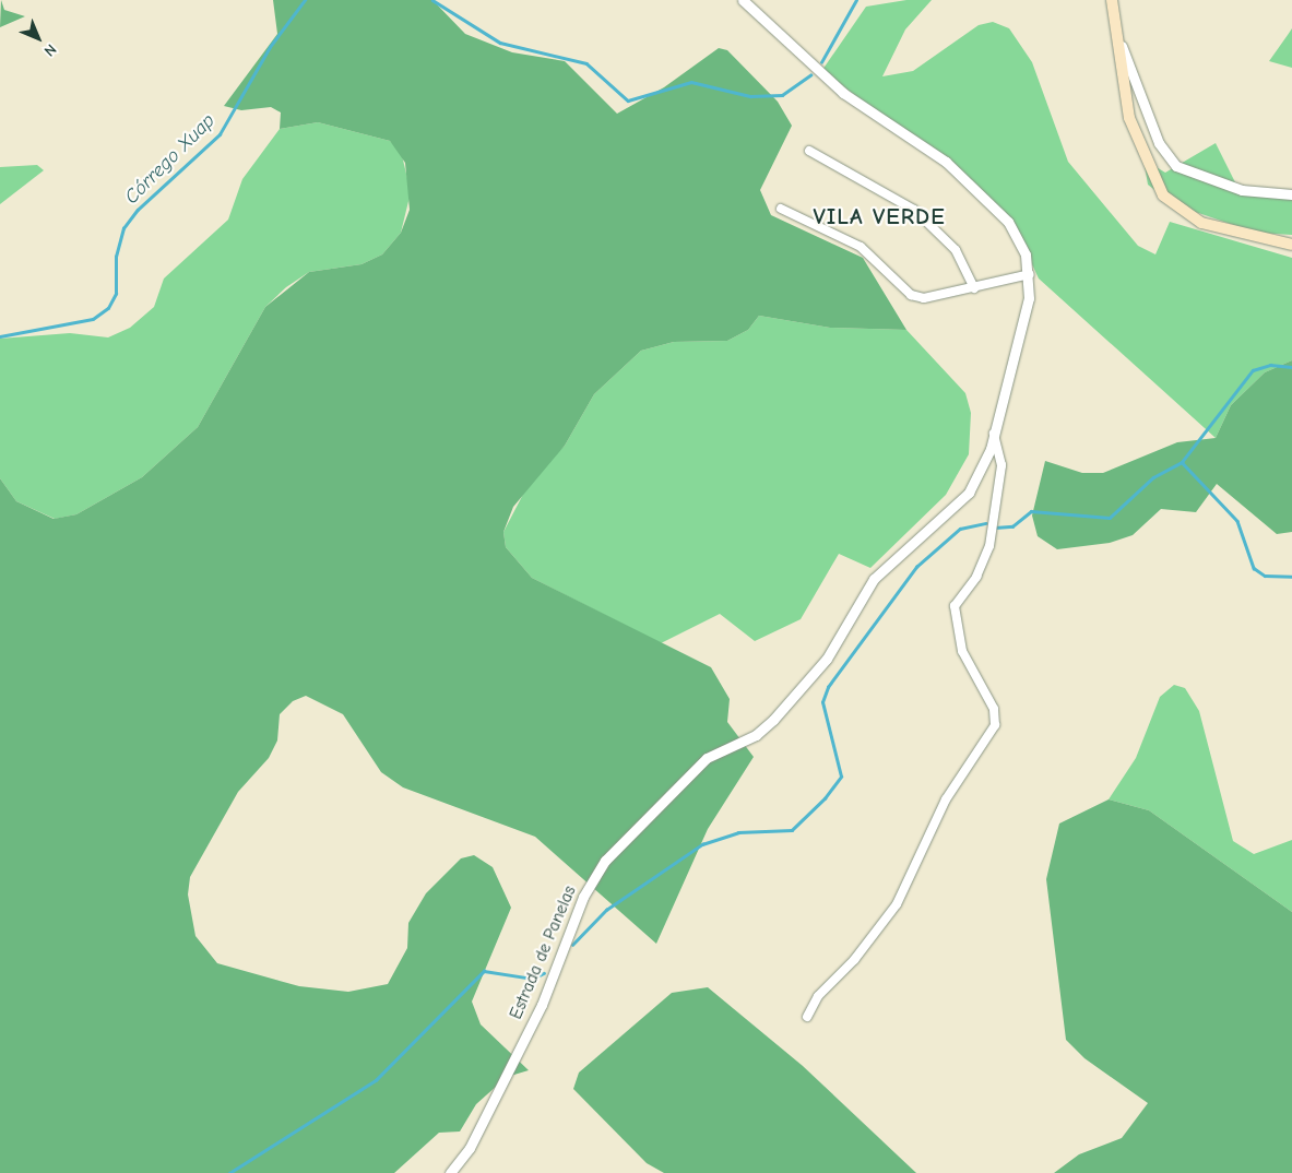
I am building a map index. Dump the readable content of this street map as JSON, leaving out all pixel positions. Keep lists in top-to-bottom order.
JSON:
{
  "streets": {
    "street": ["Estrada de Panelas"]
  },
  "districts": ["VILA VERDE"],
  "water": ["Córrego Xuap"],
  "north": "bottom right"
}
